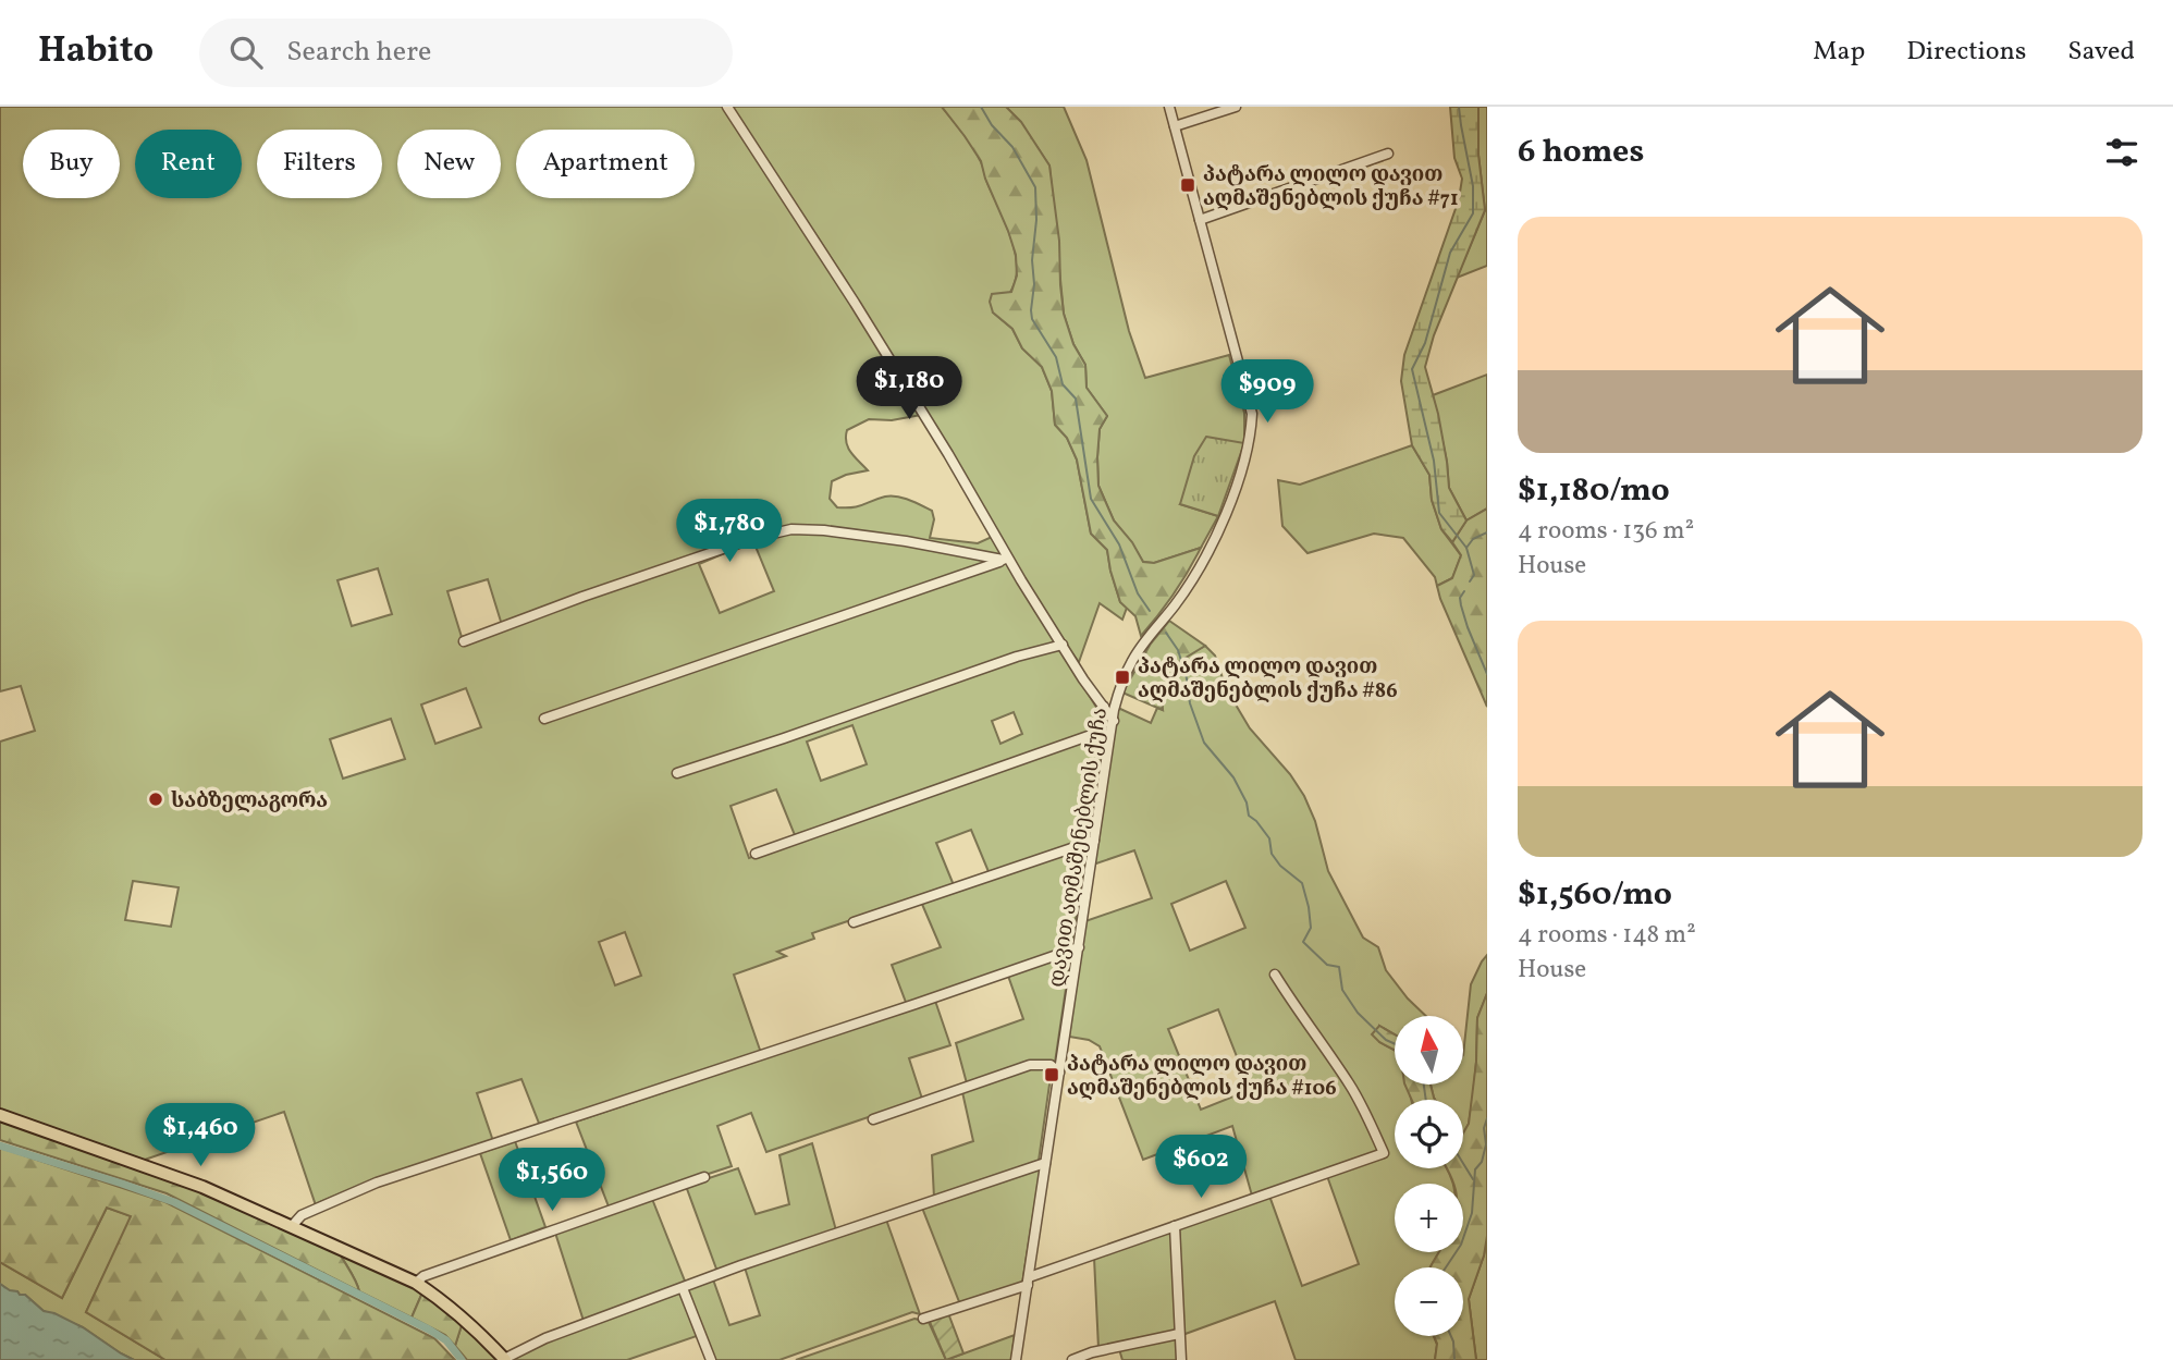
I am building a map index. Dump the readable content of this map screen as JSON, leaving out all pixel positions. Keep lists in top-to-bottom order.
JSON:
{
  "streets": {
    "street": ["დავით აღმაშენებლის ქუჩა"]
  },
  "places": {
    "transit": ["პატარა ლილო დავით აღმაშენებლის ქუჩა #71", "პატარა ლილო დავით აღმაშენებლის ქუჩა #86", "პატარა ლილო დავით აღმაშენებლის ქუჩა #106"],
    "other": ["საბზელაგორა"]
  },
  "north": "top",
  "page": {
    "header": "Habito",
    "search": "Search here",
    "nav": ["Map", "Directions", "Saved"],
    "heading": "6 homes",
    "chip": [
      "Buy",
      "Rent",
      "Filters",
      "New",
      "Apartment"
    ],
    "list": [
      {
        "name": "$1,180/mo",
        "note": "4 rooms · 136 m² · House"
      },
      {
        "name": "$1,560/mo",
        "note": "4 rooms · 148 m² · House"
      }
    ],
    "price": [
      "$1,180",
      "$909",
      "$1,780",
      "$1,460",
      "$602",
      "$1,560"
    ],
    "map_buttons": ["+", "−"]
  }
}
